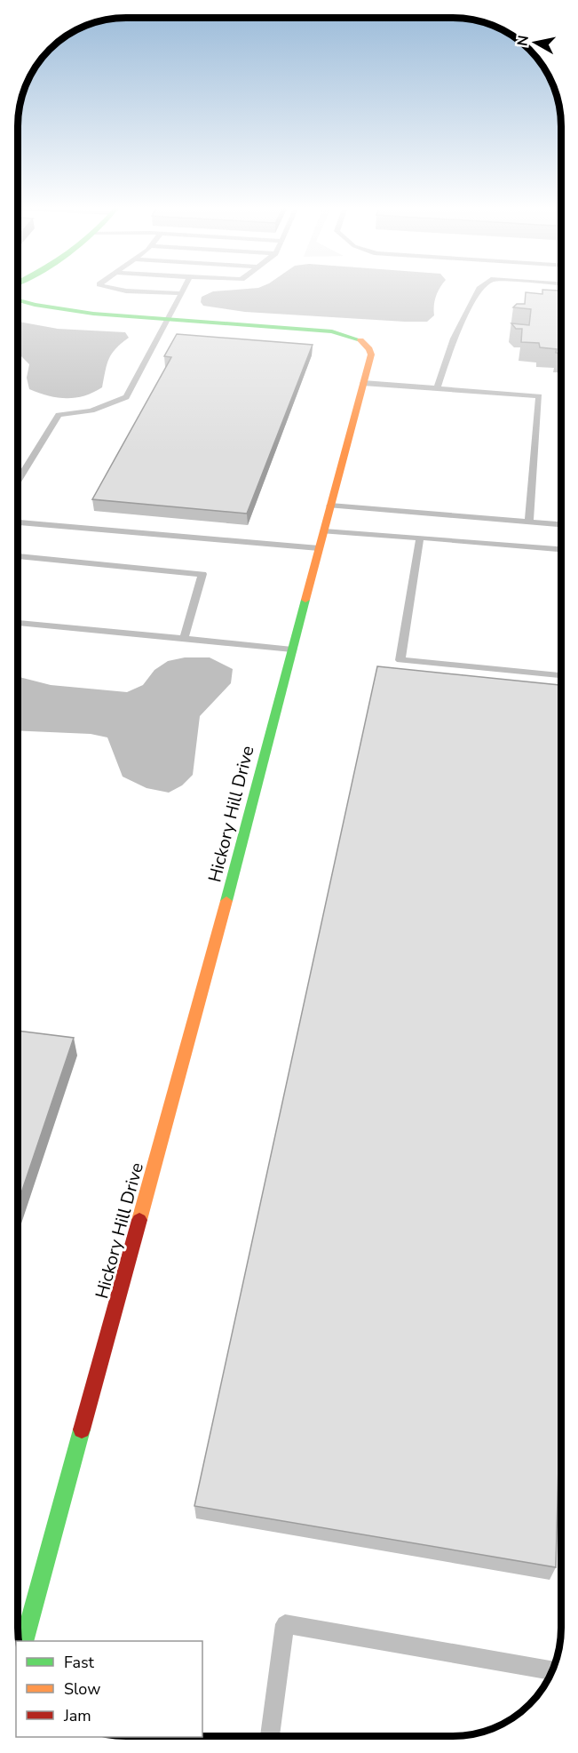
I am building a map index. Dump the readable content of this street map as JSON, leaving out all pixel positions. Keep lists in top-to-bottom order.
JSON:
{
  "streets": {
    "street": ["Hickory Hill Drive"]
  },
  "legend": ["Fast", "Slow", "Jam"],
  "north": "left"
}
